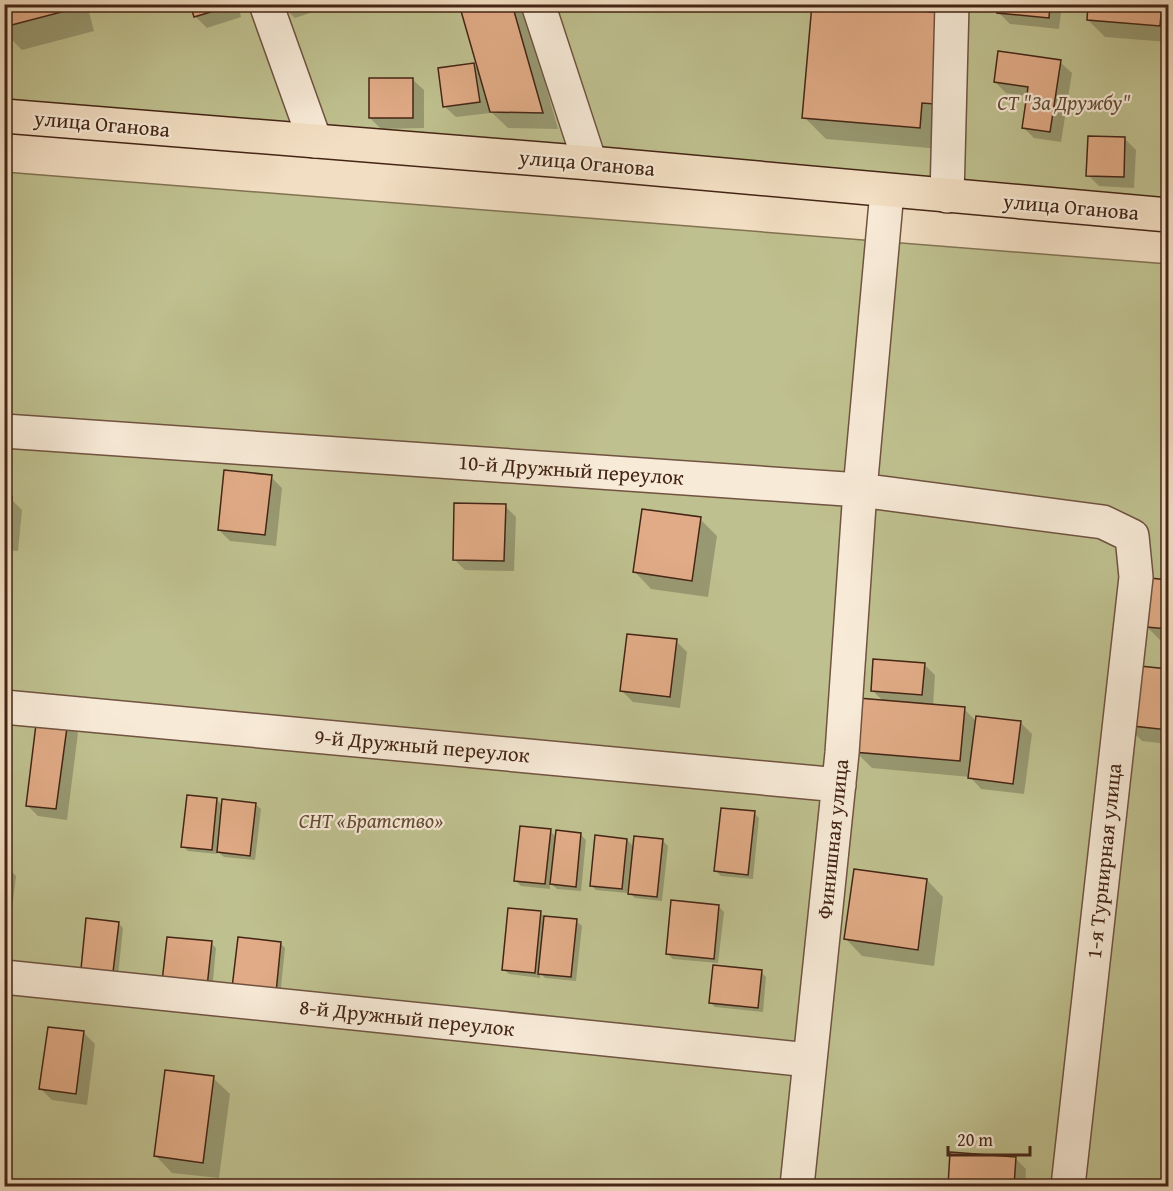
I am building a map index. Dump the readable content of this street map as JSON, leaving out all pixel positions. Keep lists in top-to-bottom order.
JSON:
{
  "streets": {
    "main road": ["улица Оганова"],
    "street": [
      "10-й Дружный переулок",
      "9-й Дружный переулок",
      "Финишная улица",
      "1-я Турнирная улица",
      "8-й Дружный переулок"
    ]
  },
  "crossings": [
    ["улица Оганова", "Финишная улица"],
    ["10-й Дружный переулок", "Финишная улица"],
    ["10-й Дружный переулок", "1-я Турнирная улица"],
    ["9-й Дружный переулок", "Финишная улица"],
    ["Финишная улица", "8-й Дружный переулок"]
  ],
  "parks": ["СТ \"За Дружбу\"", "СНТ «Братство»"],
  "scale_bar": "20 m"
}
